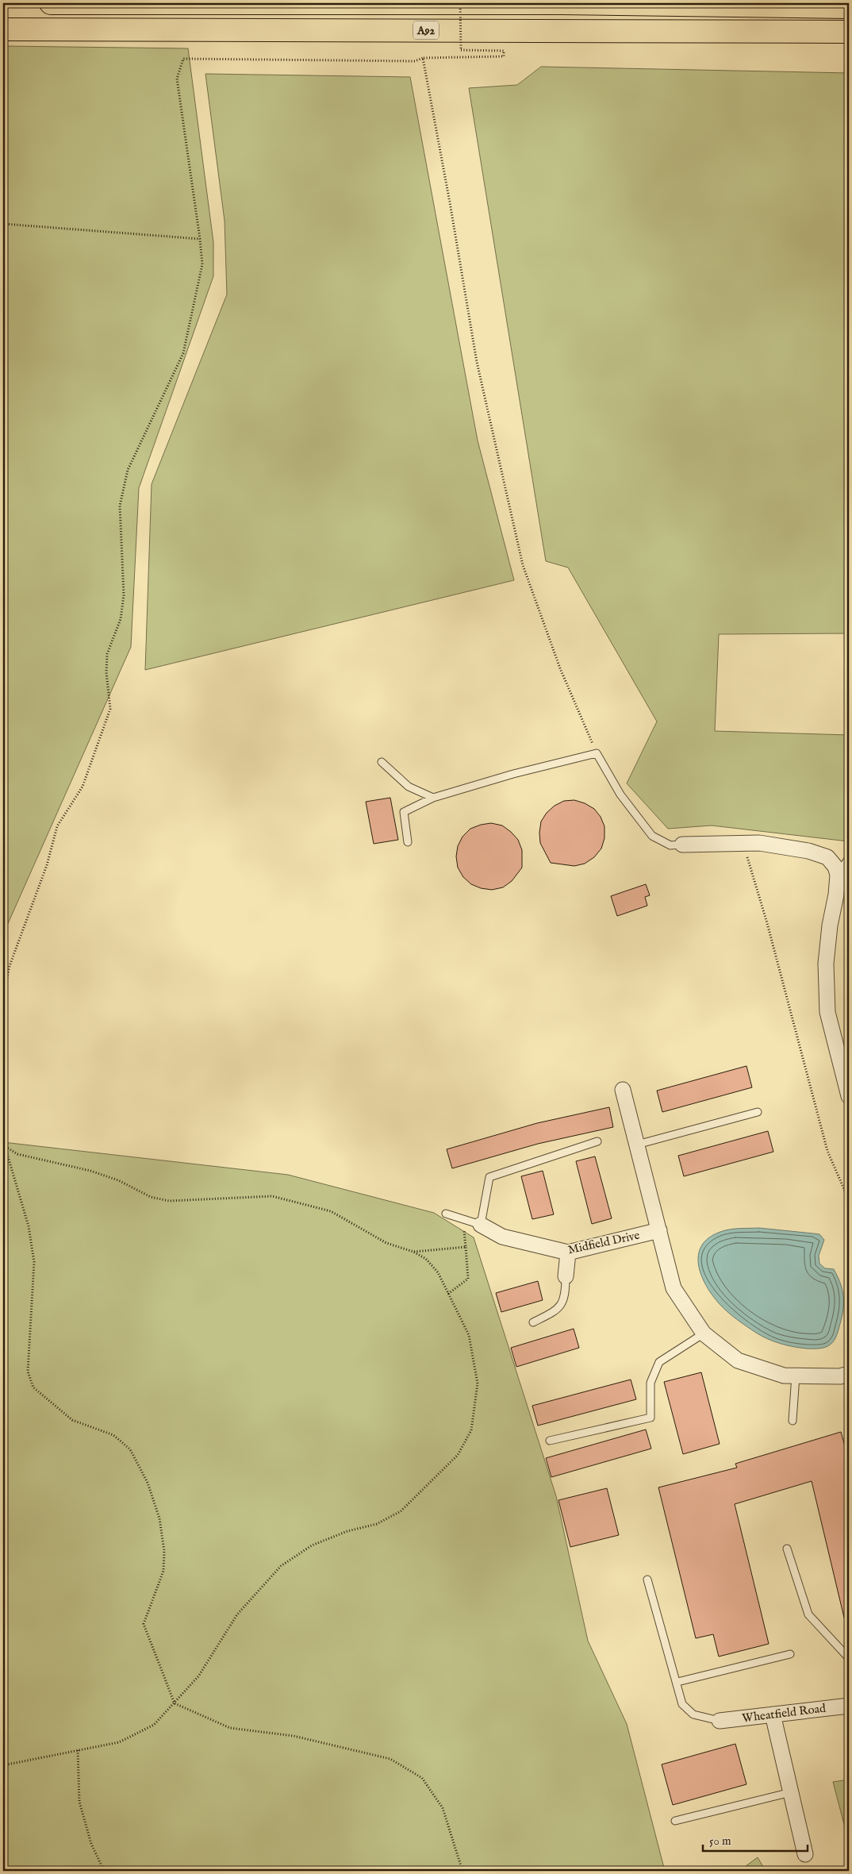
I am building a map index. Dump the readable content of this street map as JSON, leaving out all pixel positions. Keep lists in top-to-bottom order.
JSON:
{
  "streets": {
    "highway": ["A92"],
    "street": ["Midfield Drive", "Wheatfield Road"]
  },
  "scale_bar": "50 m"
}
